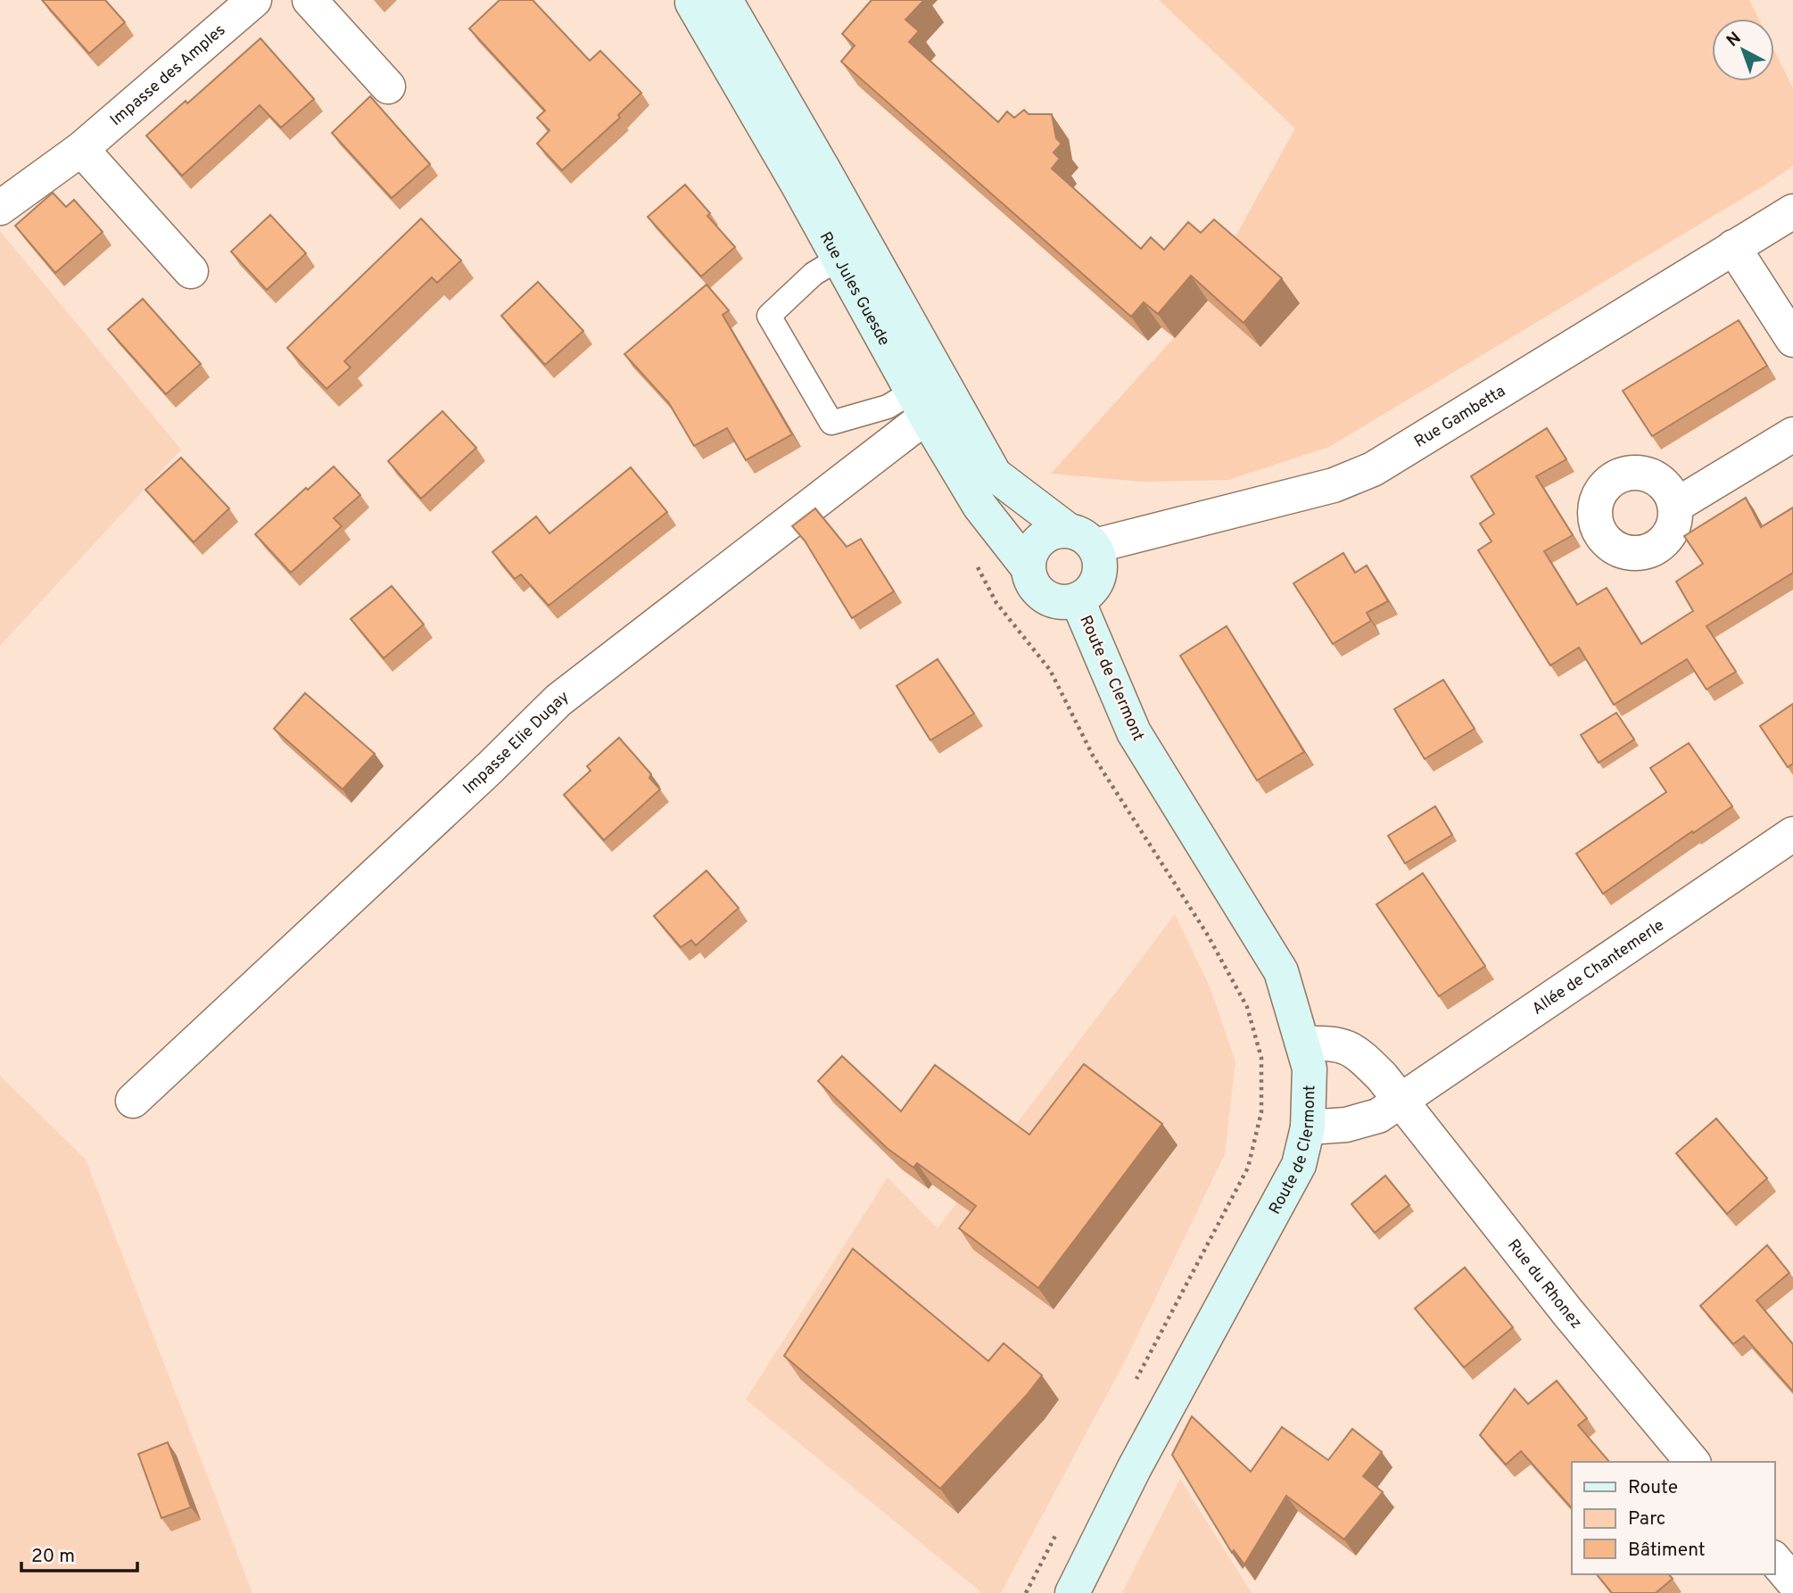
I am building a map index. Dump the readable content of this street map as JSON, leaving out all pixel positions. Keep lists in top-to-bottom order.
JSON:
{
  "streets": {
    "main road": ["Rue Jules Guesde", "Route de Clermont"],
    "street": [
      "Impasse des Amples",
      "Rue Gambetta",
      "Impasse Elie Dugay",
      "Allée de Chantemerle",
      "Rue du Rhonez"
    ]
  },
  "crossings": [
    ["Rue Jules Guesde", "Rue Gambetta"],
    ["Rue Jules Guesde", "Route de Clermont"],
    ["Rue Jules Guesde", "Impasse Elie Dugay"],
    ["Rue Gambetta", "Route de Clermont"],
    ["Route de Clermont", "Allée de Chantemerle"],
    ["Route de Clermont", "Rue du Rhonez"],
    ["Allée de Chantemerle", "Rue du Rhonez"]
  ],
  "legend": ["Route", "Parc", "Bâtiment"],
  "scale_bar": "20 m",
  "north": "top left"
}
